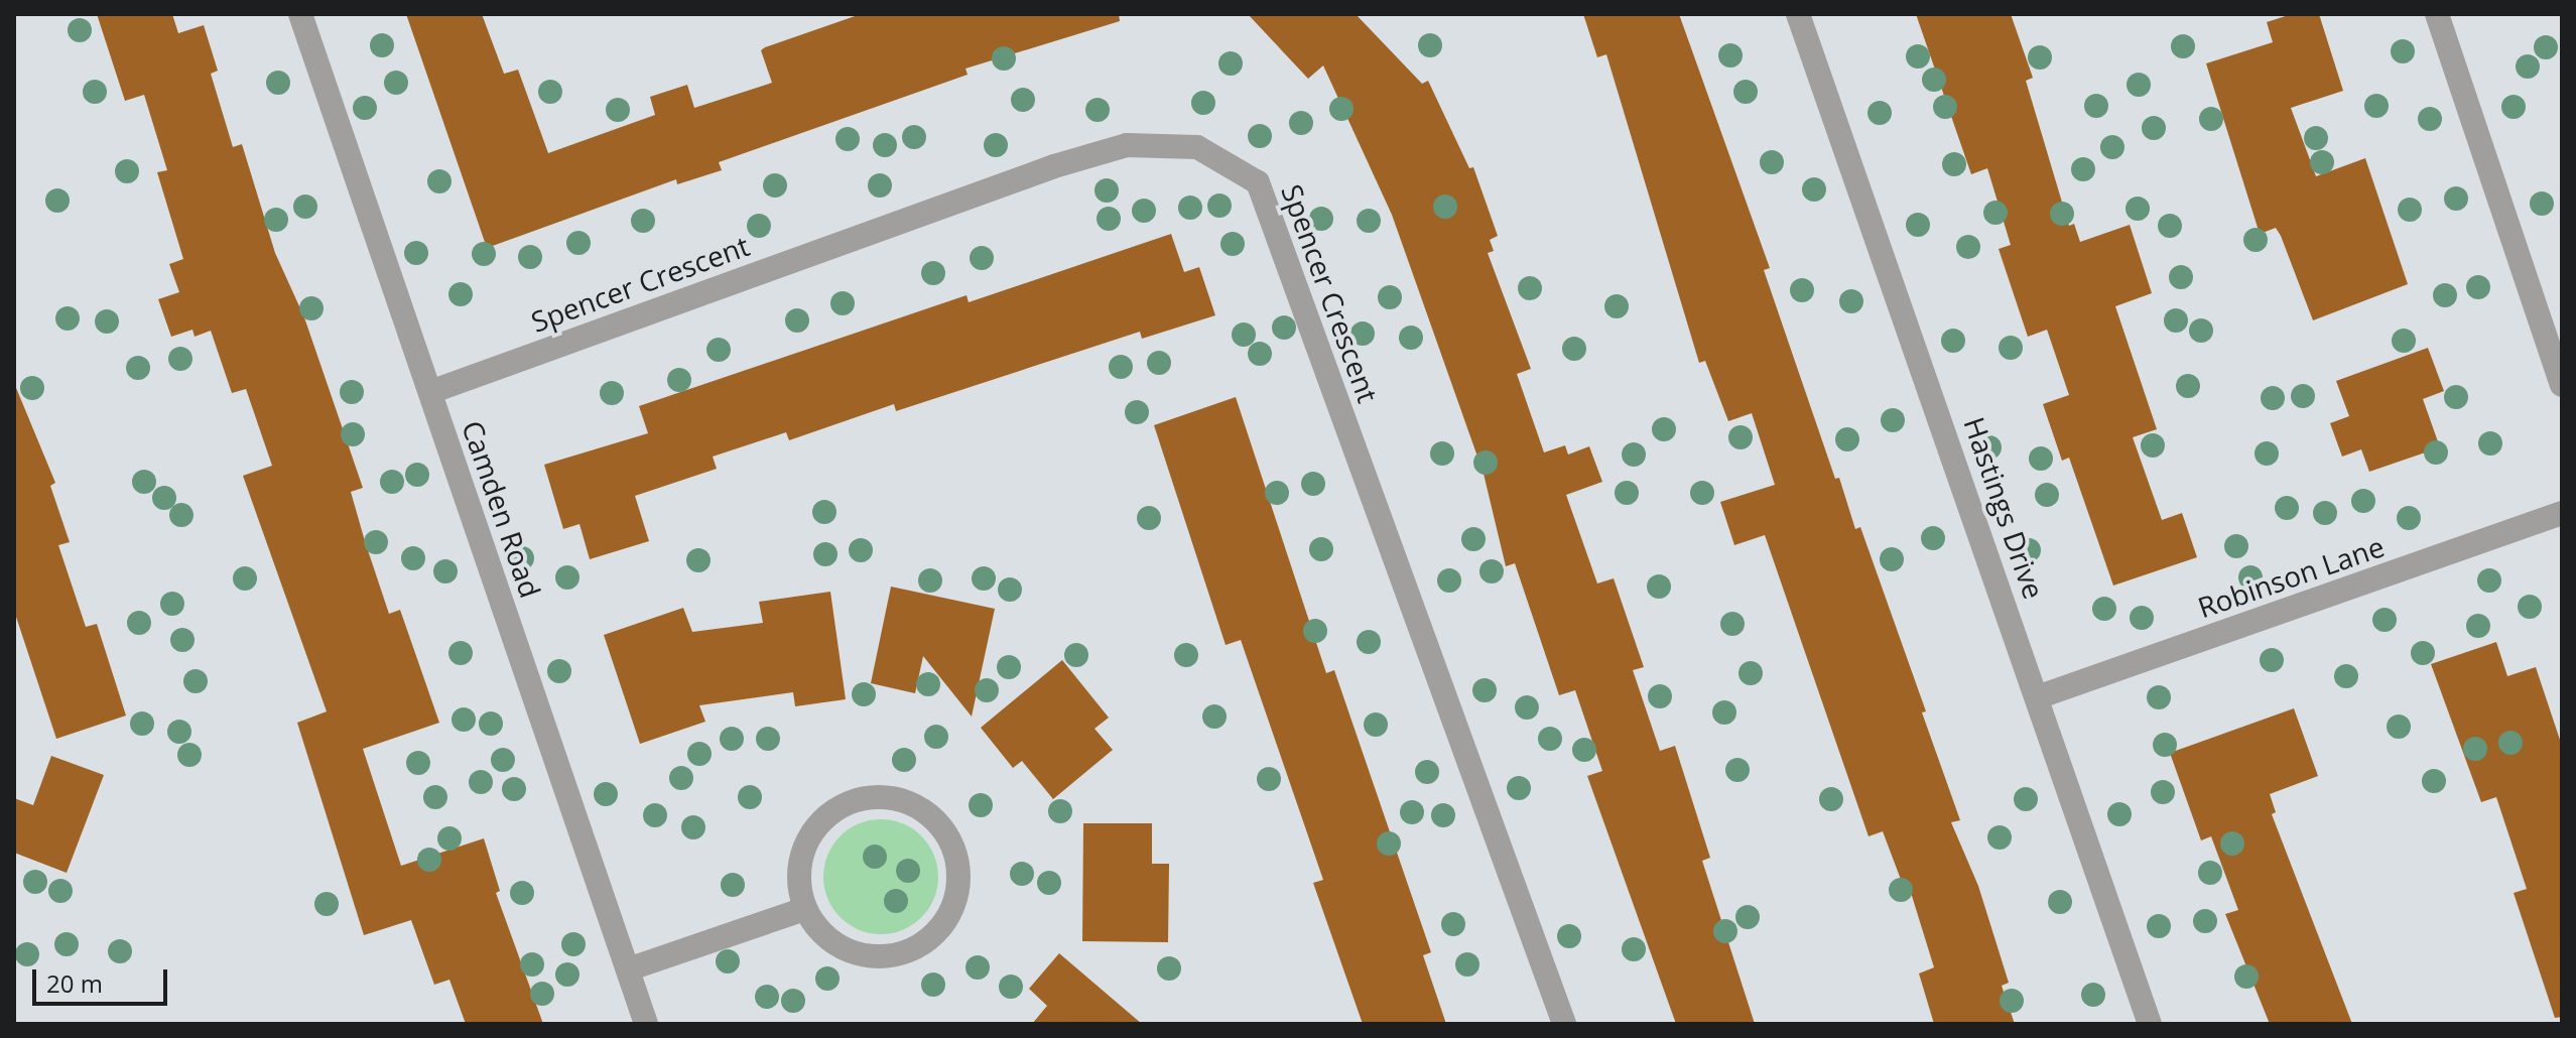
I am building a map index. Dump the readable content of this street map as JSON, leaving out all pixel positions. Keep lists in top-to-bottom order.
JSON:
{
  "streets": {
    "street": [
      "Spencer Crescent",
      "Hastings Drive",
      "Camden Road",
      "Robinson Lane"
    ]
  },
  "crossings": [
    ["Spencer Crescent", "Camden Road"],
    ["Hastings Drive", "Robinson Lane"]
  ],
  "scale_bar": "20 m"
}
